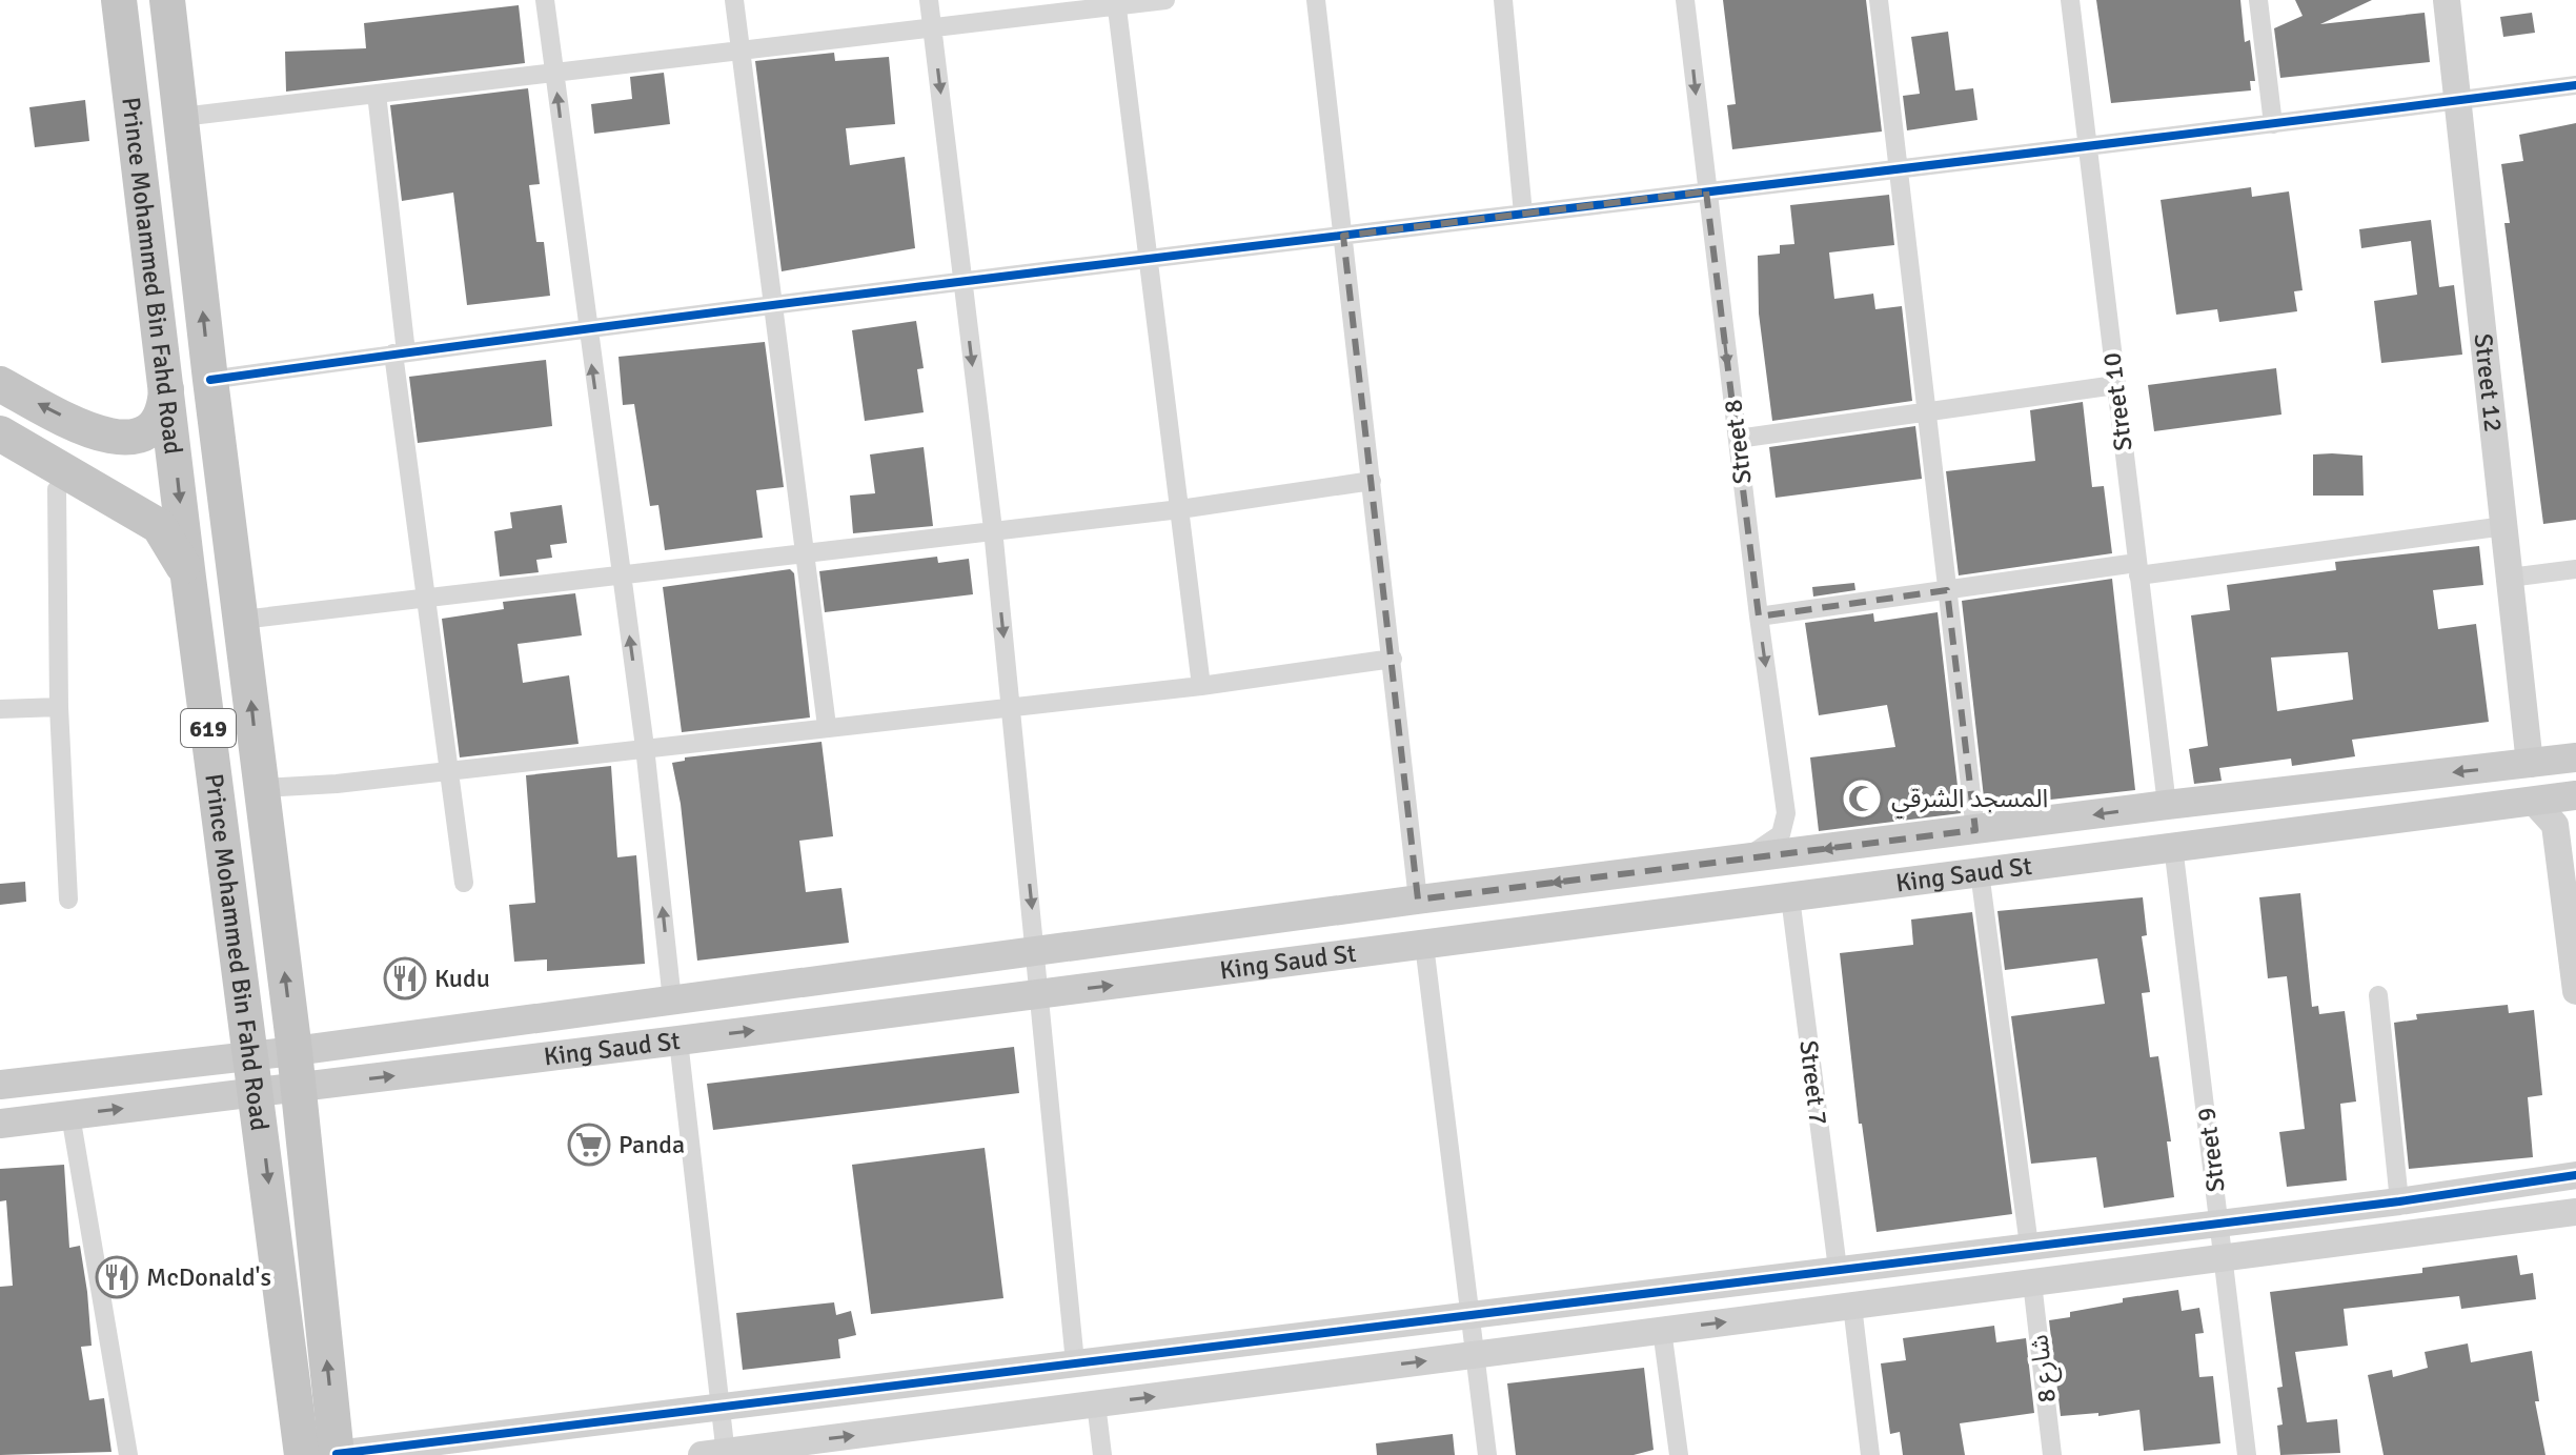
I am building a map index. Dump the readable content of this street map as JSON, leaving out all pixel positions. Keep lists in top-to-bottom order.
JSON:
{
  "streets": {
    "highway": ["Prince Mohammed Bin Fahd Road", "619"],
    "main road": ["King Saud St"],
    "street": [
      "Street 12",
      "Street 10",
      "Street 8",
      "Street 7",
      "Street 9",
      "شارع 8"
    ]
  },
  "crossings": [
    ["Prince Mohammed Bin Fahd Road", "King Saud St"],
    ["Street 12", "King Saud St"],
    ["Street 10", "King Saud St"],
    ["Street 8", "King Saud St"],
    ["King Saud St", "Street 7"],
    ["King Saud St", "Street 9"]
  ],
  "one_way": ["Street 8"],
  "places": {
    "mosque": ["المسجد الشرقي"],
    "restaurant": ["Kudu", "McDonald's"],
    "supermarket": ["Panda"]
  }
}
